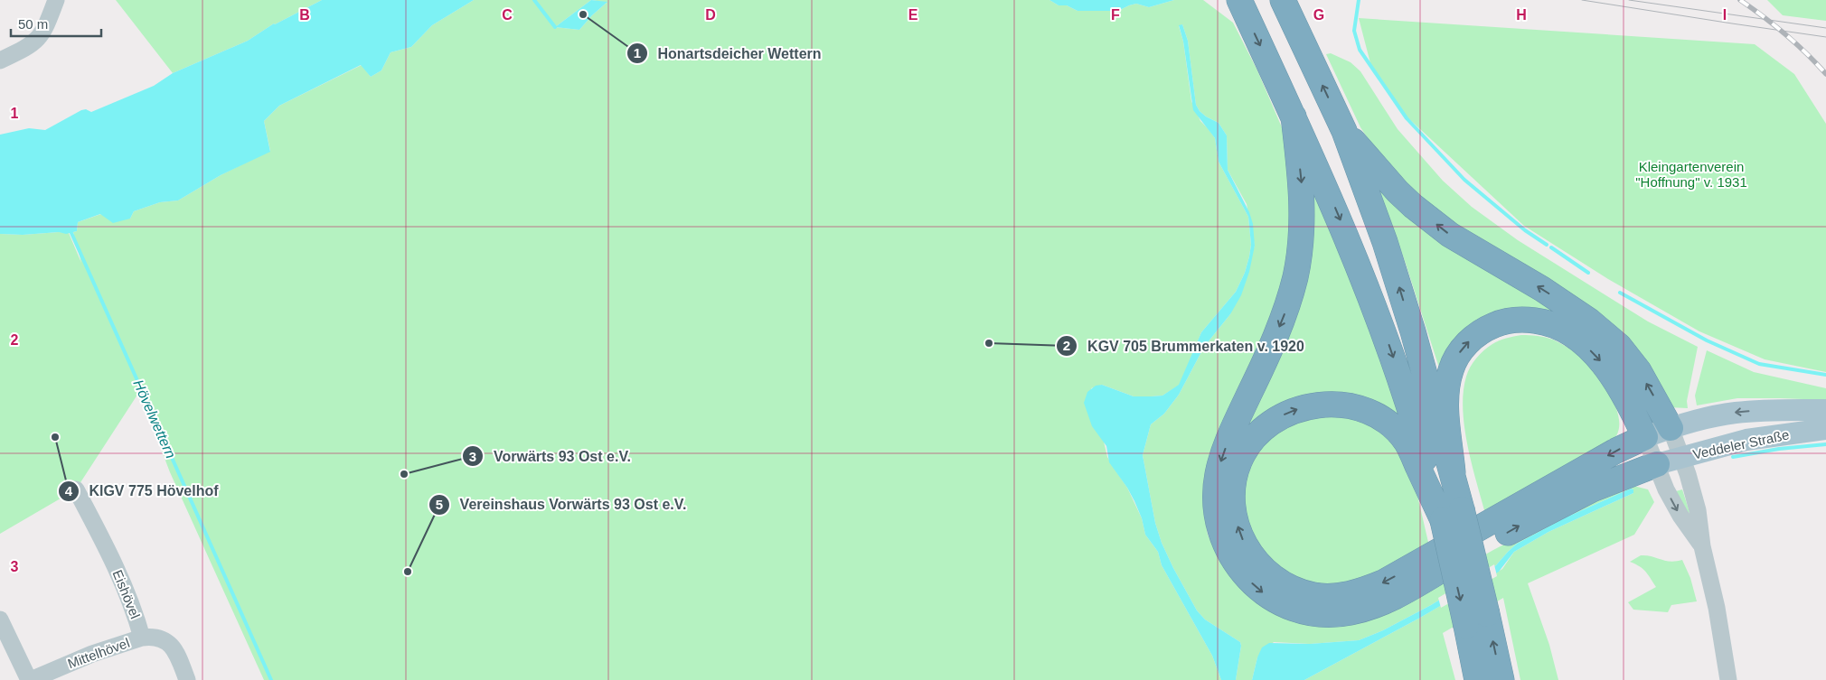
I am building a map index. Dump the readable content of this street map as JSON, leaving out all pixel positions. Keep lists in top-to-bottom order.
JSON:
{
  "streets": {
    "main road": ["Veddeler Straße"],
    "street": ["Eishövel", "Mittelhövel"]
  },
  "crossings": [
    ["Eishövel", "Mittelhövel"]
  ],
  "water": ["Hövelwettern"],
  "parks": ["Kleingartenverein \"Hoffnung\" v. 1931"],
  "places": [
    "Honartsdeicher Wettern",
    "KGV 705 Brummerkaten v. 1920",
    "KlGV 775 Hövelhof",
    "Vorwärts 93 Ost e.V.",
    "Vereinshaus Vorwärts 93 Ost e.V."
  ],
  "scale_bar": "50 m",
  "grid": {
    "columns": [
      "B",
      "C",
      "D",
      "E",
      "F",
      "G",
      "H",
      "I"
    ],
    "rows": ["1", "2", "3"]
  }
}
